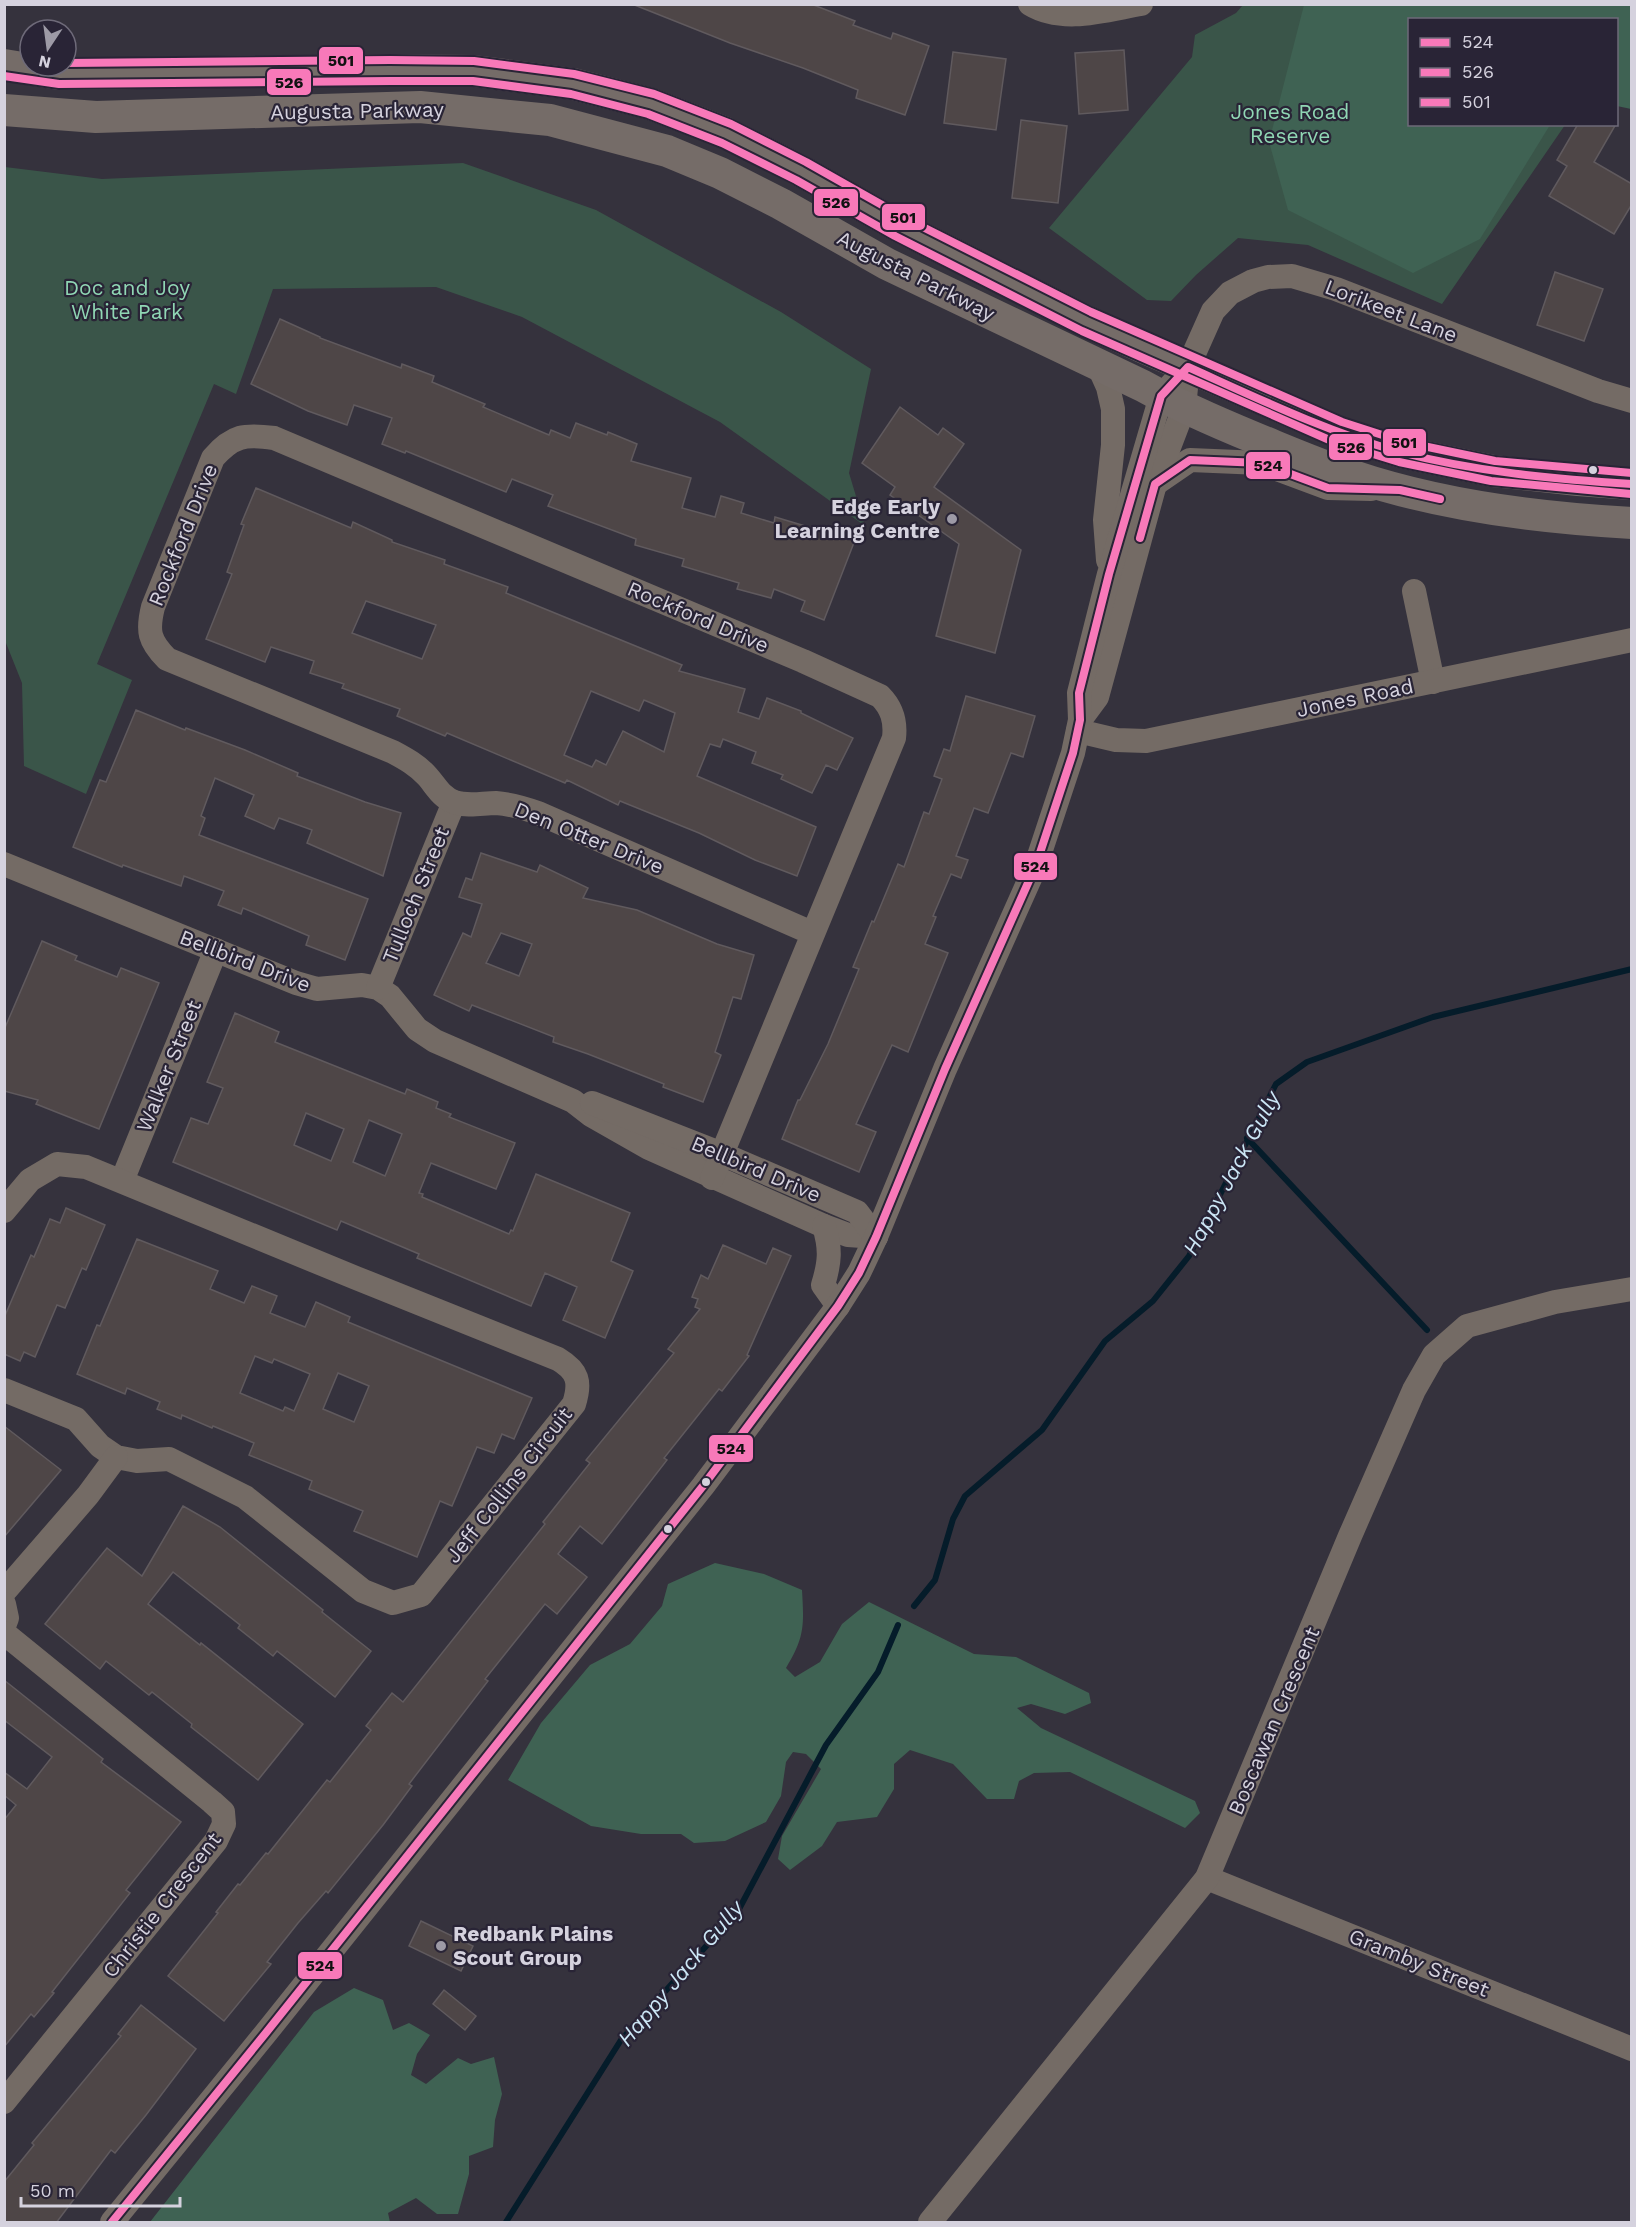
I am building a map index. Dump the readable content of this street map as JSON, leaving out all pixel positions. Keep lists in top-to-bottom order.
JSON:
{
  "streets": {
    "main road": ["Augusta Parkway"],
    "street": [
      "Lorikeet Lane",
      "Rockford Drive",
      "Jones Road",
      "Den Otter Drive",
      "Tulloch Street",
      "Bellbird Drive",
      "Walker Street",
      "Jeff Collins Circuit",
      "Boscawan Crescent",
      "Christie Crescent",
      "Gramby Street"
    ]
  },
  "crossings": [
    ["Augusta Parkway", "Lorikeet Lane"],
    ["Rockford Drive", "Den Otter Drive"],
    ["Rockford Drive", "Tulloch Street"],
    ["Rockford Drive", "Bellbird Drive"],
    ["Den Otter Drive", "Tulloch Street"],
    ["Tulloch Street", "Bellbird Drive"],
    ["Bellbird Drive", "Walker Street"],
    ["Walker Street", "Jeff Collins Circuit"],
    ["Boscawan Crescent", "Gramby Street"]
  ],
  "water": ["Happy Jack Gully"],
  "parks": ["Jones Road Reserve", "Doc and Joy White Park"],
  "places": ["Edge Early Learning Centre", "Redbank Plains Scout Group"],
  "lines": ["transit line 501", "transit line 526", "transit line 524"],
  "legend": ["524", "526", "501"],
  "scale_bar": "50 m",
  "north": "bottom"
}
